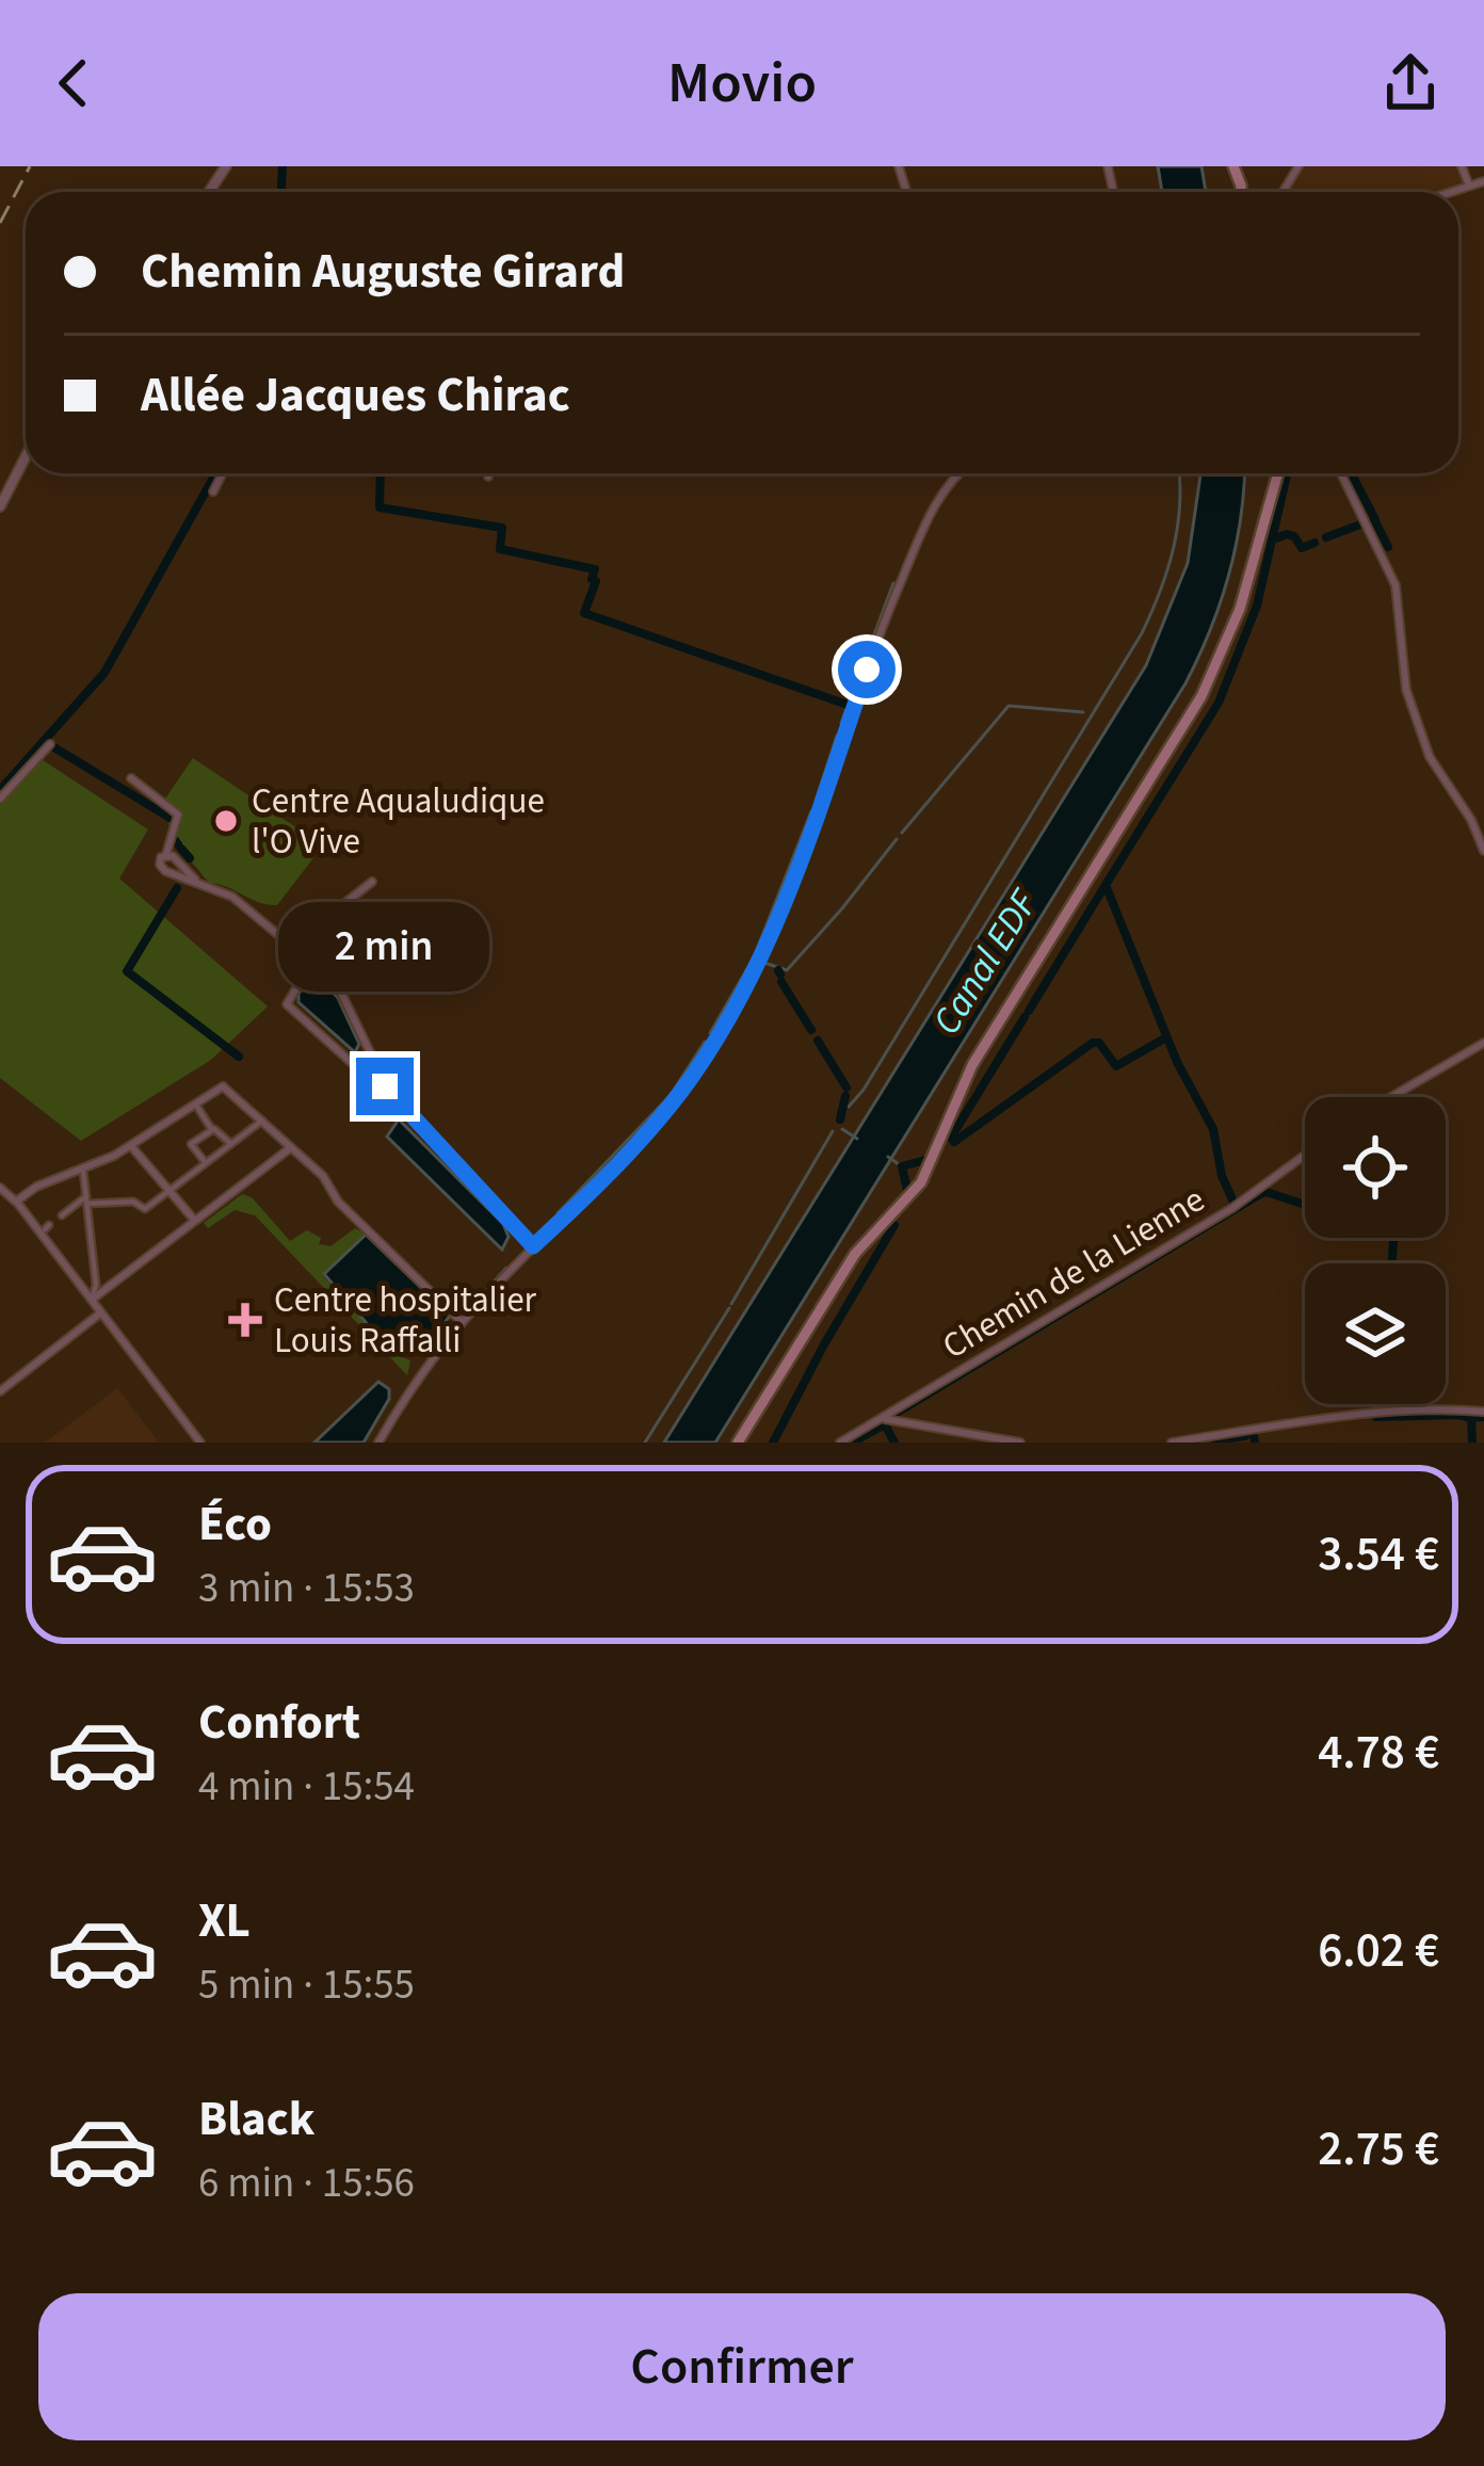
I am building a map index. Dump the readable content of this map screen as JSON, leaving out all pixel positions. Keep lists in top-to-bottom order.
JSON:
{
  "streets": {
    "street": ["Chemin de la Lienne"]
  },
  "water": ["Canal EDF"],
  "places": {
    "other": ["Centre Aqualudique l'O Vive"],
    "health": ["Centre hospitalier Louis Raffalli"]
  },
  "page": {
    "header": "Movio",
    "banner": ["Chemin Auguste Girard", "Allée Jacques Chirac"],
    "bubble": "2 min",
    "list": [
      {
        "name": "Éco",
        "note": "3 min · 15:53",
        "value": "3.54 €"
      },
      {
        "name": "Confort",
        "note": "4 min · 15:54",
        "value": "4.78 €"
      },
      {
        "name": "XL",
        "note": "5 min · 15:55",
        "value": "6.02 €"
      },
      {
        "name": "Black",
        "note": "6 min · 15:56",
        "value": "2.75 €"
      }
    ],
    "buttons": "Confirmer"
  }
}
